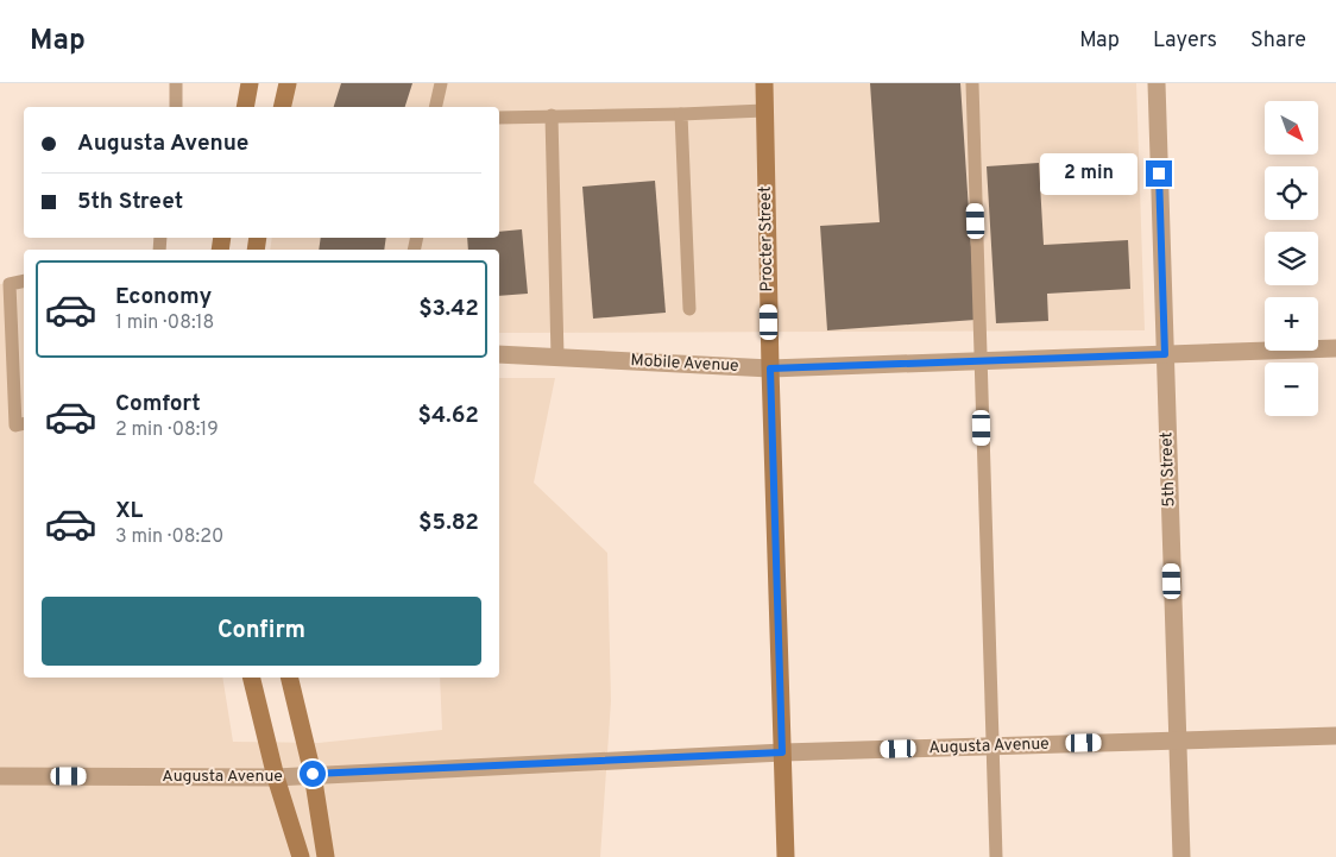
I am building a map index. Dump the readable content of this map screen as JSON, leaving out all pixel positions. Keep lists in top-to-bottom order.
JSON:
{
  "streets": {
    "main road": ["Procter Street"],
    "street": ["Mobile Avenue", "5th Street", "Augusta Avenue"]
  },
  "crossings": [
    ["Procter Street", "Mobile Avenue"],
    ["Procter Street", "Augusta Avenue"],
    ["Mobile Avenue", "5th Street"],
    ["5th Street", "Augusta Avenue"]
  ],
  "north": "bottom right",
  "page": {
    "header": "Map",
    "nav": ["Map", "Layers", "Share"],
    "map_buttons": ["+", "−"],
    "banner": ["Augusta Avenue", "5th Street"],
    "bubble": "2 min",
    "list": [
      {
        "name": "Economy",
        "note": "1 min · 08:18",
        "value": "$3.42"
      },
      {
        "name": "Comfort",
        "note": "2 min · 08:19",
        "value": "$4.62"
      },
      {
        "name": "XL",
        "note": "3 min · 08:20",
        "value": "$5.82"
      }
    ],
    "buttons": "Confirm"
  }
}
